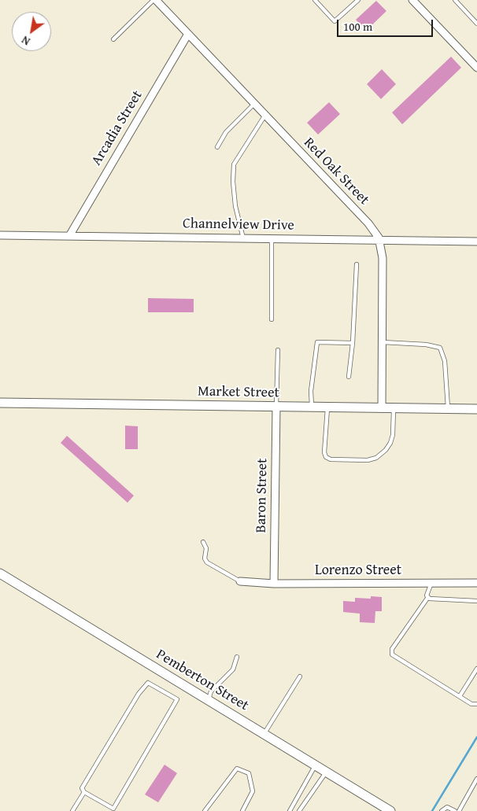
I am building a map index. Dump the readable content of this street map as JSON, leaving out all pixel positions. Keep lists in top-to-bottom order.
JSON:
{
  "streets": {
    "street": [
      "Arcadia Street",
      "Red Oak Street",
      "Channelview Drive",
      "Market Street",
      "Baron Street",
      "Lorenzo Street",
      "Pemberton Street"
    ]
  },
  "crossings": [
    ["Arcadia Street", "Red Oak Street"],
    ["Arcadia Street", "Channelview Drive"],
    ["Red Oak Street", "Channelview Drive"],
    ["Red Oak Street", "Market Street"],
    ["Market Street", "Baron Street"],
    ["Baron Street", "Lorenzo Street"]
  ],
  "scale_bar": "100 m",
  "north": "bottom left"
}
